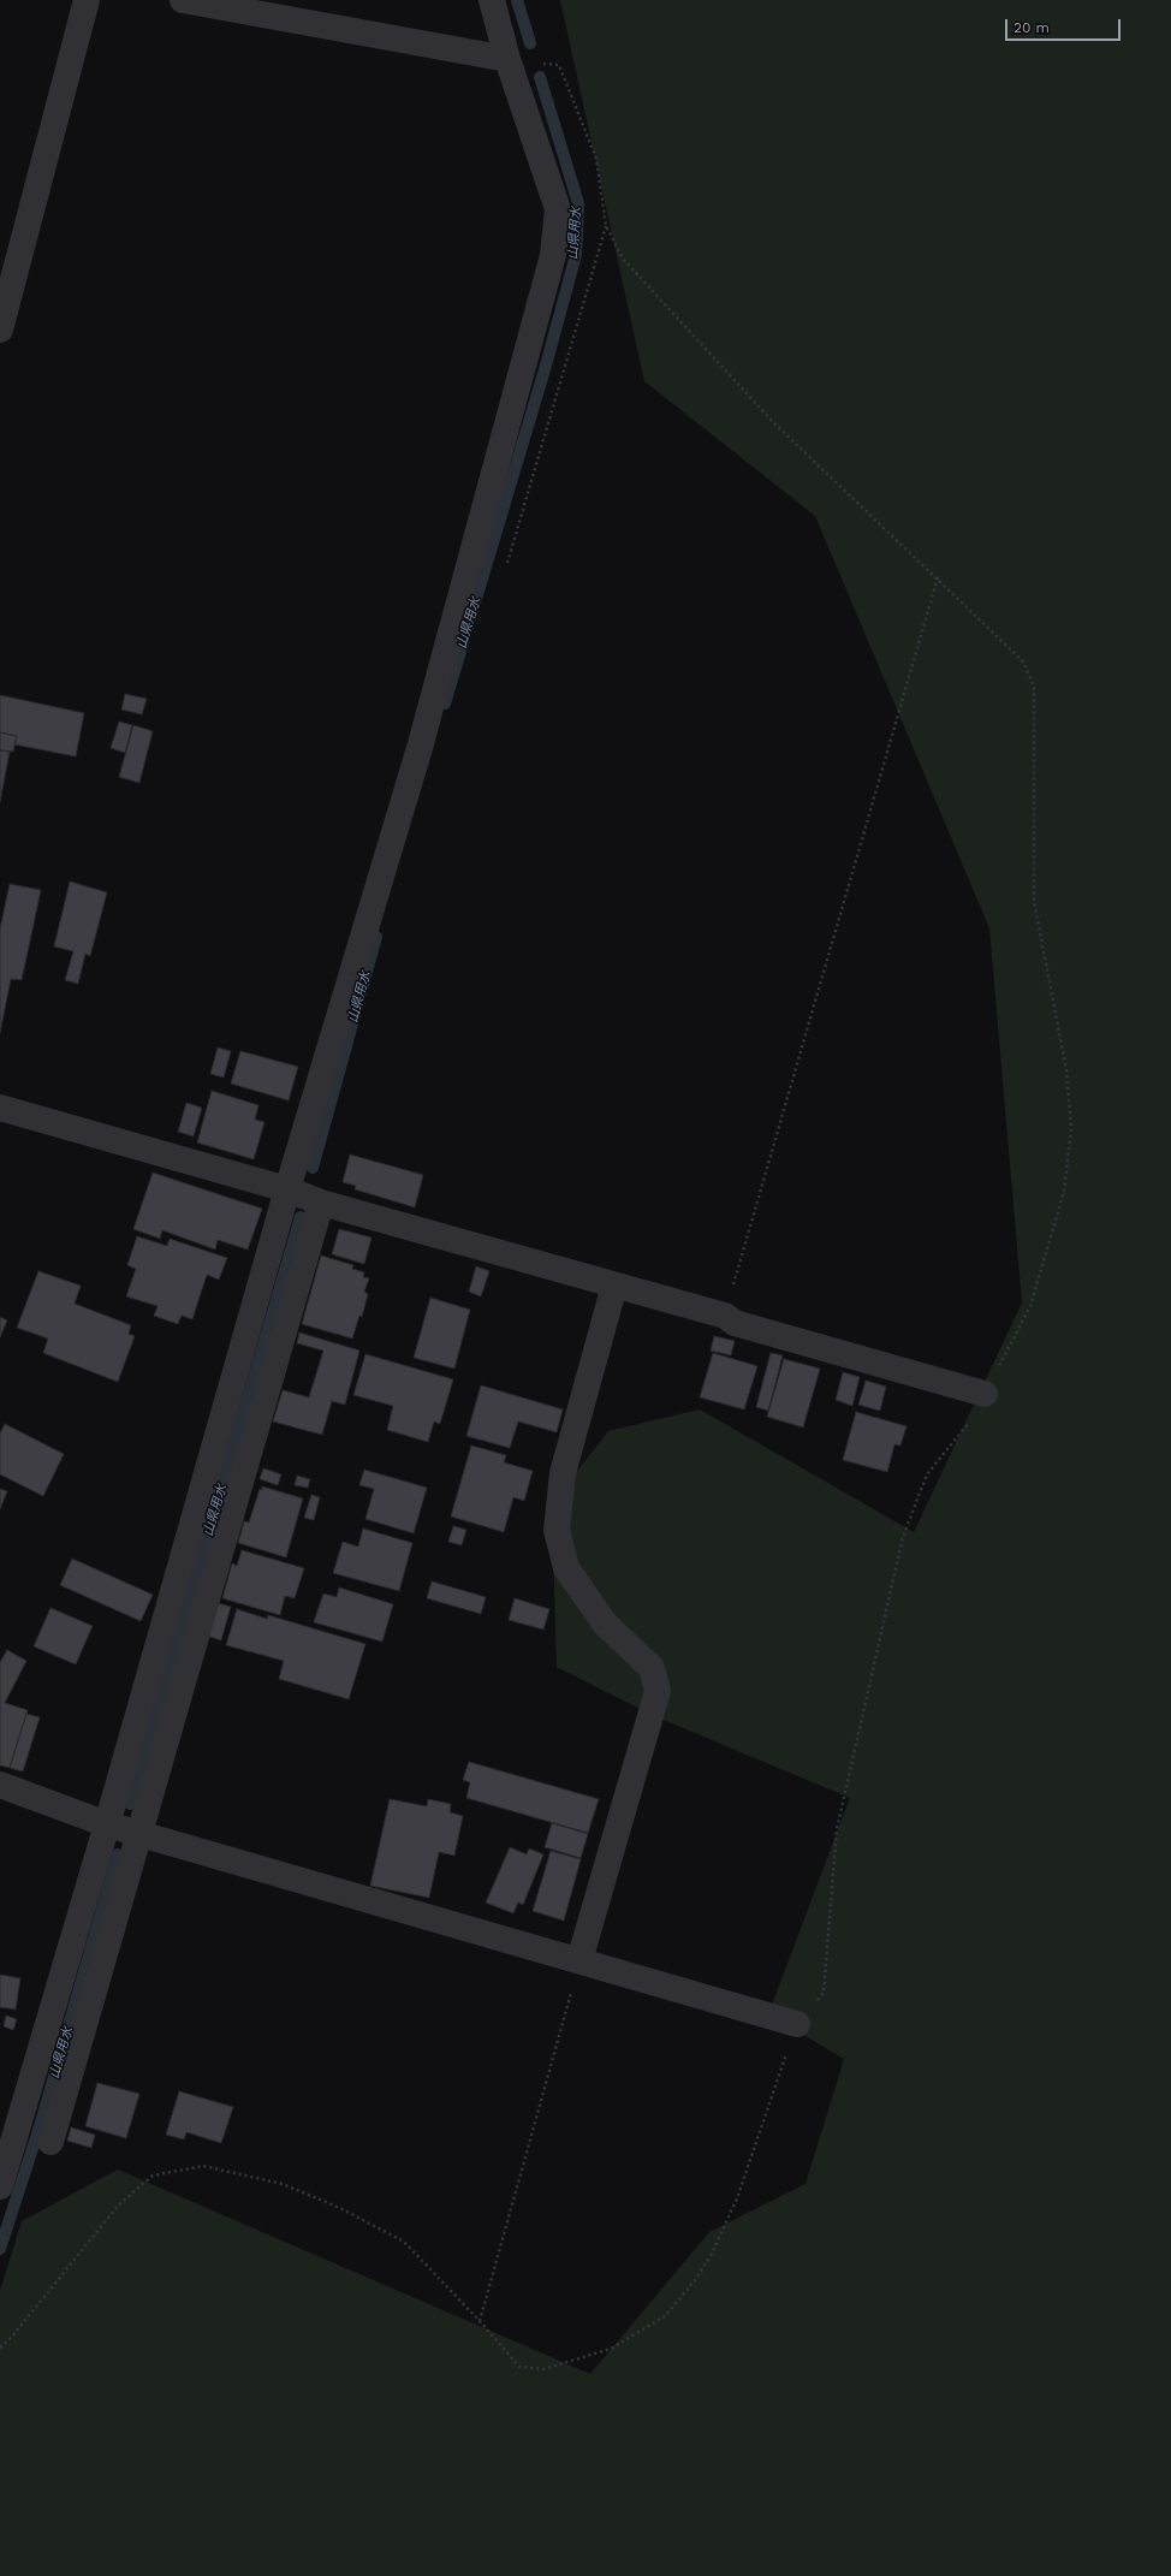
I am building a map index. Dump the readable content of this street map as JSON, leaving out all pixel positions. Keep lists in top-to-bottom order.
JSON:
{
  "water": ["山県用水"],
  "scale_bar": "20 m"
}
